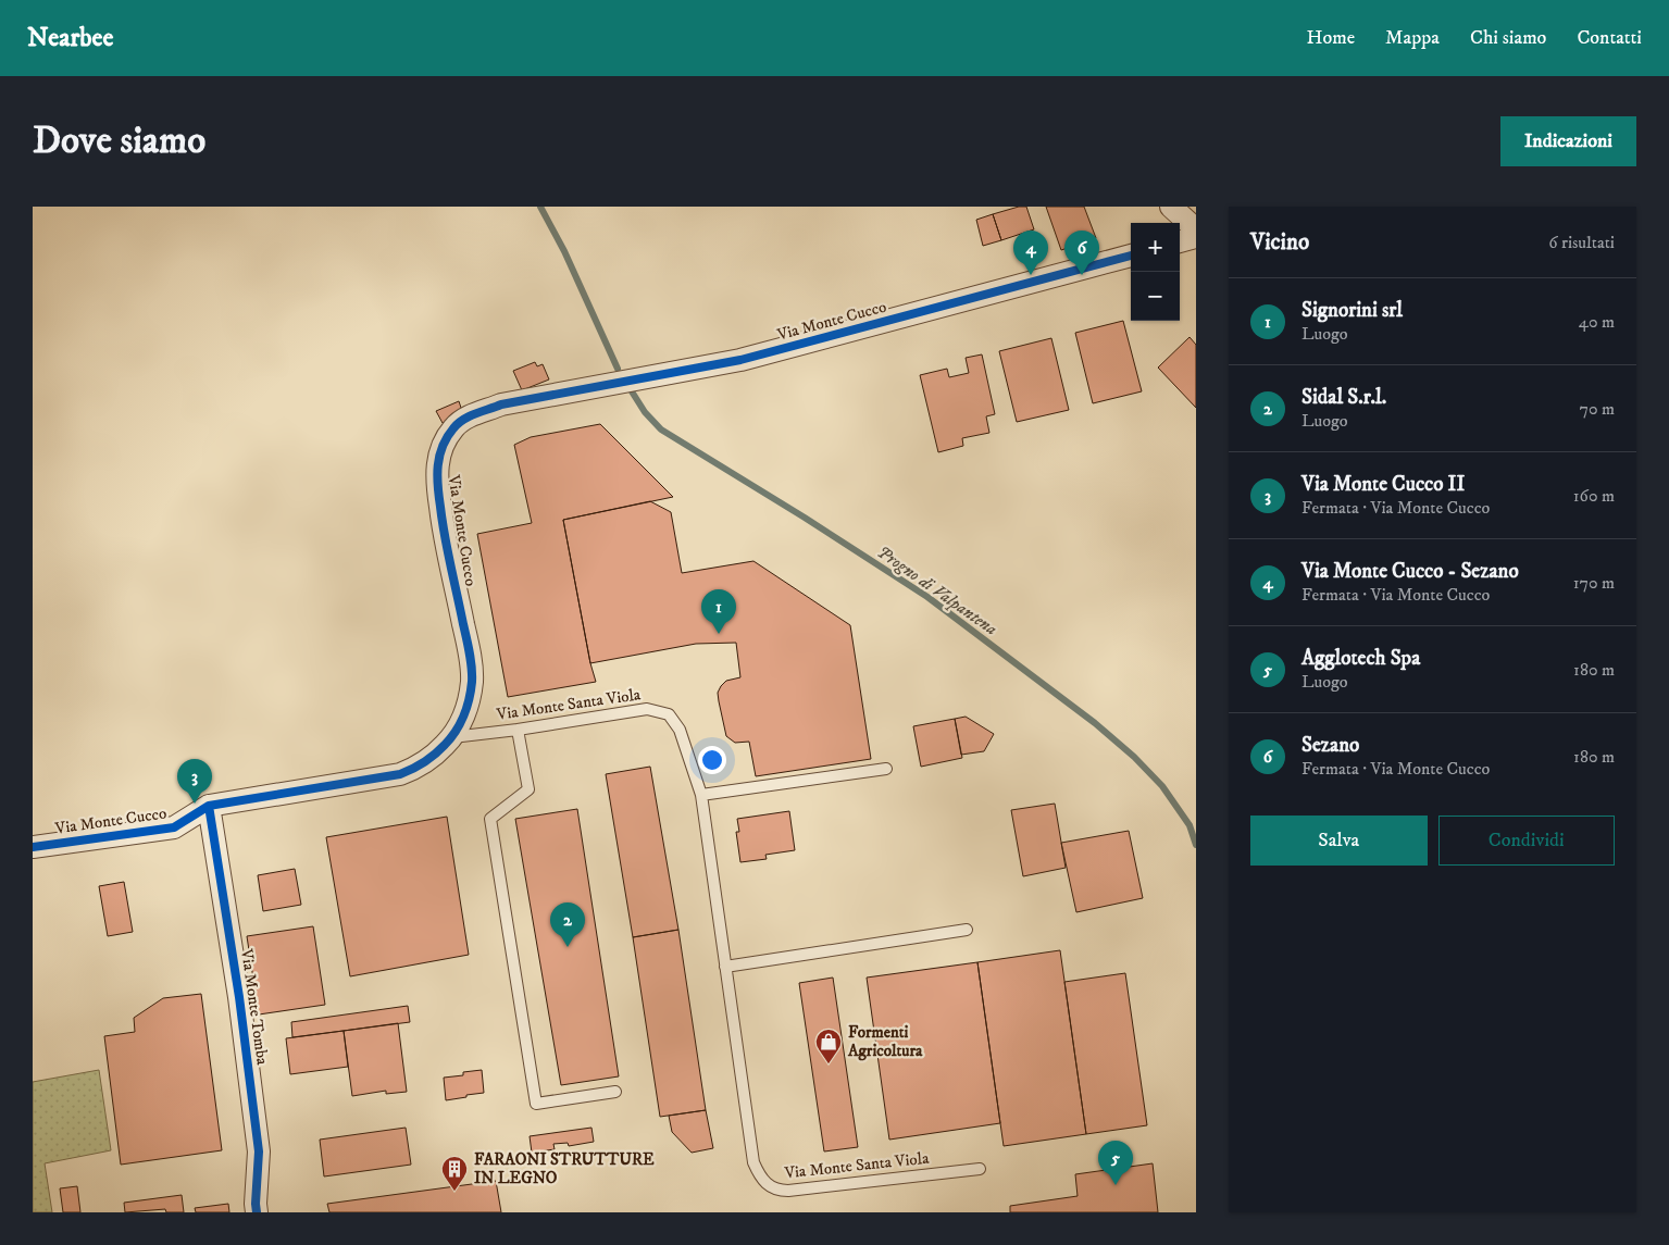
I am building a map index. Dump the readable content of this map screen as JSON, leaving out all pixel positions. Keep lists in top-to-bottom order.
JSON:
{
  "streets": {
    "street": ["Via Monte Cucco", "Via Monte Tomba"],
    "lane": ["Via Monte Santa Viola"]
  },
  "crossings": [
    ["Via Monte Cucco", "Via Monte Santa Viola"],
    ["Via Monte Cucco", "Via Monte Tomba"]
  ],
  "water": ["Progno di Valpantena"],
  "places": {
    "shop": ["Formenti Agricoltura"],
    "building": ["FARAONI STRUTTURE IN LEGNO"]
  },
  "page": {
    "header": "Nearbee",
    "nav": [
      "Home",
      "Mappa",
      "Chi siamo",
      "Contatti"
    ],
    "buttons": [
      "Indicazioni",
      ["Salva", "Condividi"]
    ],
    "title": "Dove siamo",
    "heading": ["Vicino", "6 risultati"],
    "map_buttons": ["+", "−"],
    "pins": [
      "4",
      "6",
      "1",
      "3",
      "2",
      "5"
    ],
    "list": [
      {
        "mark": "1",
        "name": "Signorini srl",
        "note": "Luogo",
        "value": "40 m"
      },
      {
        "mark": "2",
        "name": "Sidal S.r.l.",
        "note": "Luogo",
        "value": "70 m"
      },
      {
        "mark": "3",
        "name": "Via Monte Cucco II",
        "note": "Fermata · Via Monte Cucco",
        "value": "160 m"
      },
      {
        "mark": "4",
        "name": "Via Monte Cucco - Sezano",
        "note": "Fermata · Via Monte Cucco",
        "value": "170 m"
      },
      {
        "mark": "5",
        "name": "Agglotech Spa",
        "note": "Luogo",
        "value": "180 m"
      },
      {
        "mark": "6",
        "name": "Sezano",
        "note": "Fermata · Via Monte Cucco",
        "value": "180 m"
      }
    ]
  }
}
